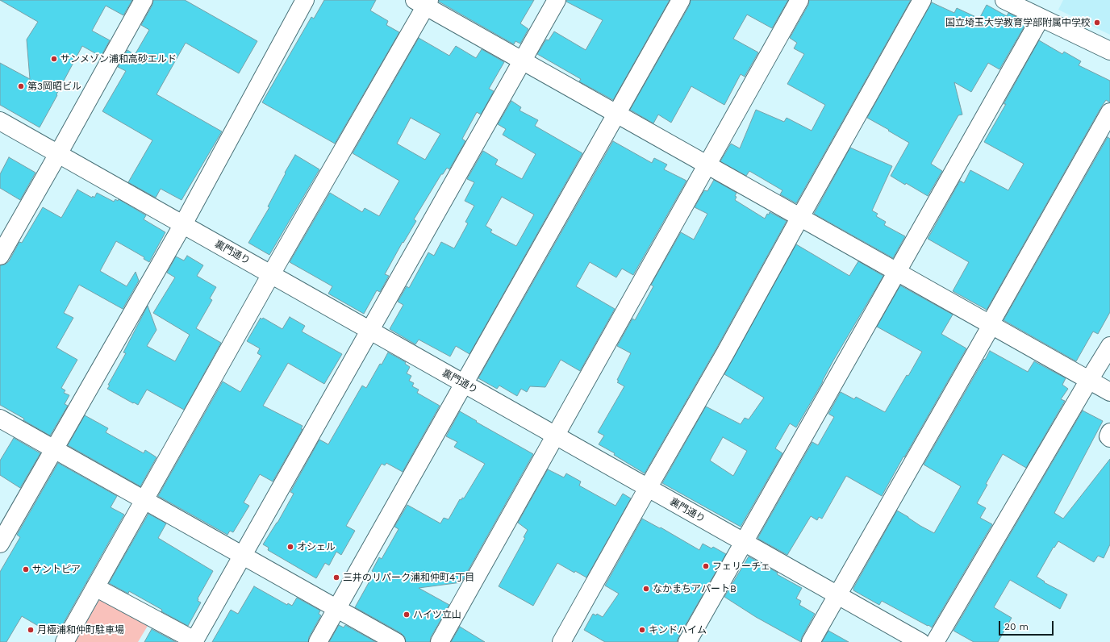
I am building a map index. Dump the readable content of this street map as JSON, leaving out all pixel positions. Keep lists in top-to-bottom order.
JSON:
{
  "streets": {
    "street": ["裏門通り"]
  },
  "places": [
    "国立埼玉大学教育学部附属中学校",
    "サンメゾン浦和高砂エルド",
    "第3岡昭ビル",
    "オシェル",
    "フェリーチェ",
    "サントピア",
    "三井のリパーク浦和仲町4丁目",
    "なかまちアパートB",
    "ハイツ立山",
    "月極浦和仲町駐車場",
    "キンドハイム"
  ],
  "scale_bar": "20 m"
}
